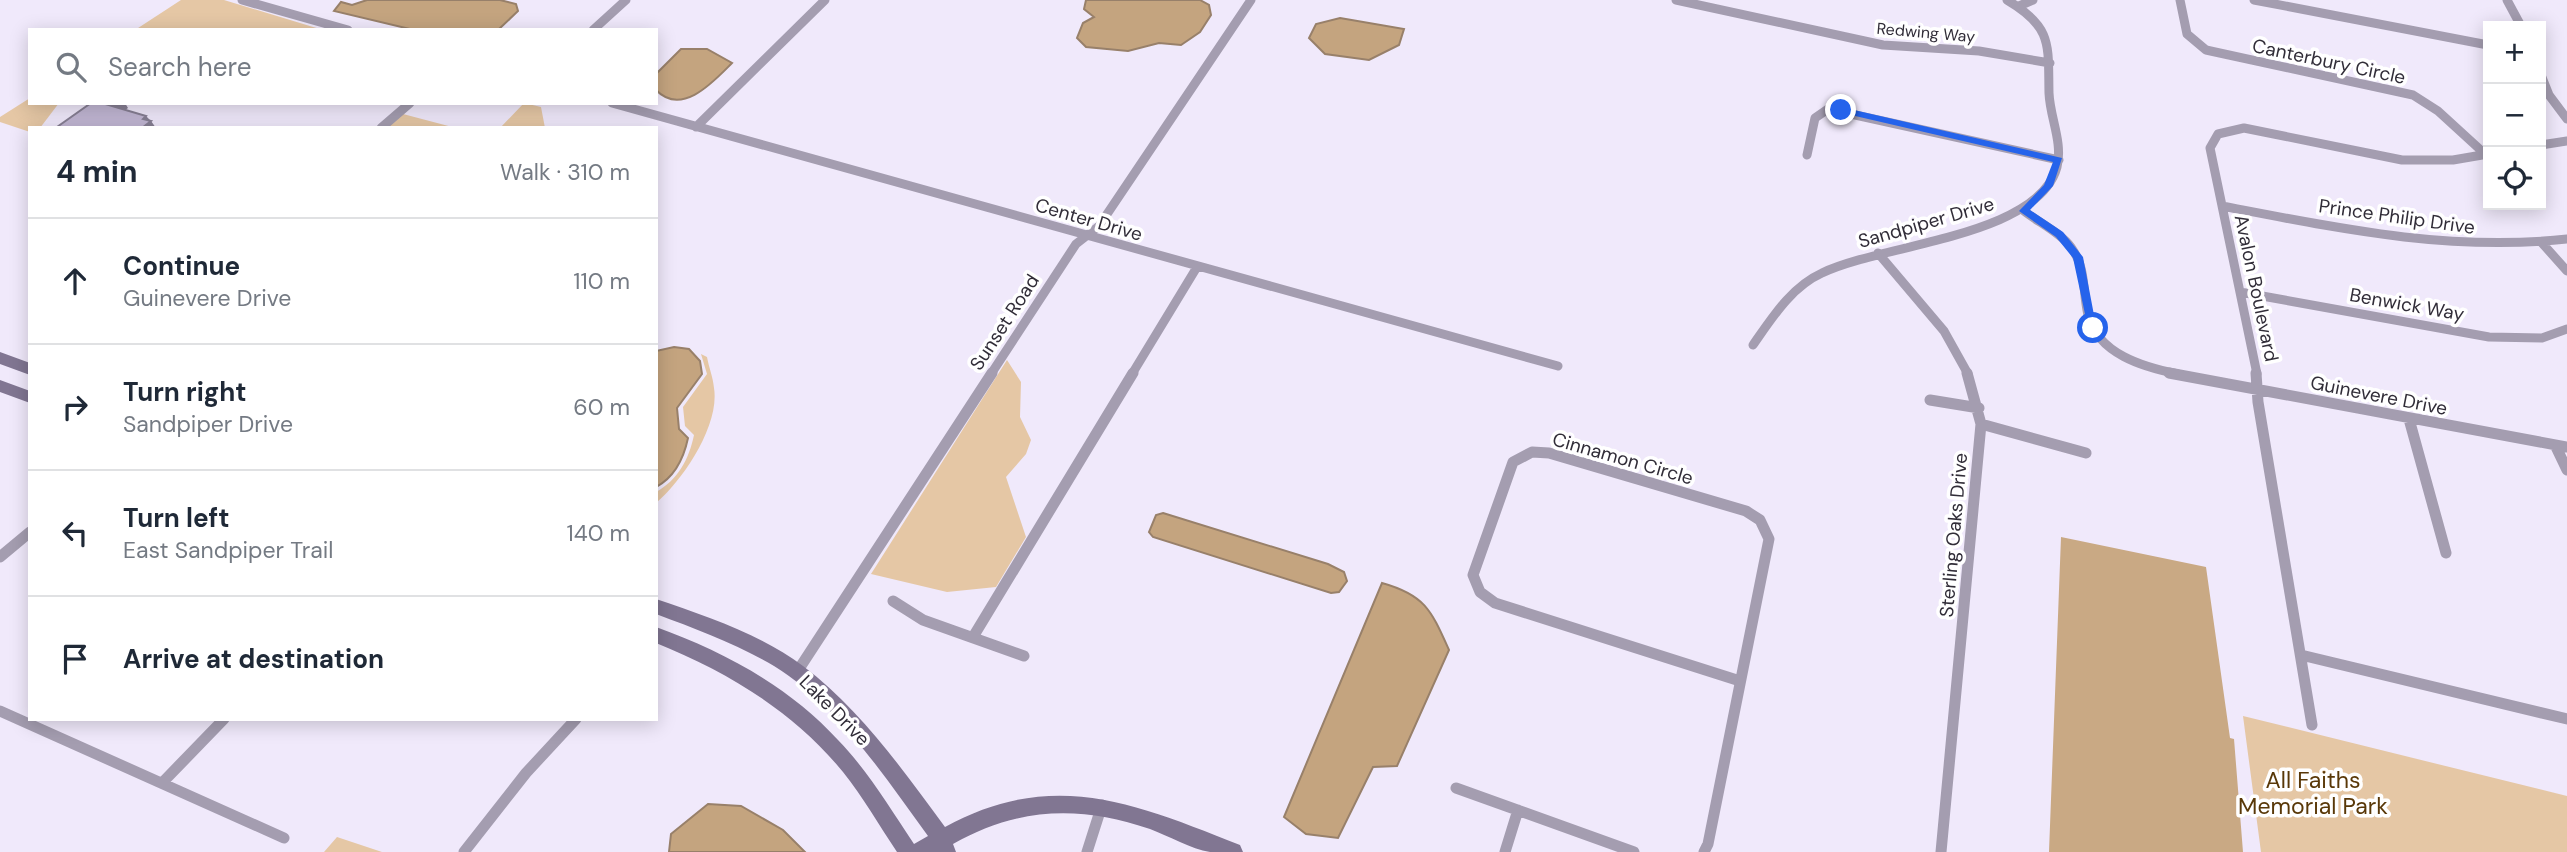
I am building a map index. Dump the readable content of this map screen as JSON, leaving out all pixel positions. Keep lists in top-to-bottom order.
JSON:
{
  "streets": {
    "main road": ["Lake Drive"],
    "street": [
      "Redwing Way",
      "Canterbury Circle",
      "Prince Philip Drive",
      "Center Drive",
      "Sandpiper Drive",
      "Avalon Boulevard",
      "Benwick Way",
      "Sunset Road",
      "Guinevere Drive",
      "Cinnamon Circle",
      "Sterling Oaks Drive"
    ]
  },
  "crossings": [
    ["Prince Philip Drive", "Avalon Boulevard"],
    ["Center Drive", "Sunset Road"],
    ["Sandpiper Drive", "Guinevere Drive"],
    ["Sandpiper Drive", "Sterling Oaks Drive"],
    ["Avalon Boulevard", "Benwick Way"],
    ["Avalon Boulevard", "Guinevere Drive"],
    ["Sunset Road", "Lake Drive"]
  ],
  "parks": ["All Faiths Memorial Park"],
  "page": {
    "map_buttons": ["+", "−"],
    "search": "Search here",
    "heading": ["4 min", "Walk · 310 m"],
    "list": [
      ["Continue", "Guinevere Drive", "110 m"],
      ["Turn right", "Sandpiper Drive", "60 m"],
      ["Turn left", "East Sandpiper Trail", "140 m"],
      "Arrive at destination"
    ]
  }
}
